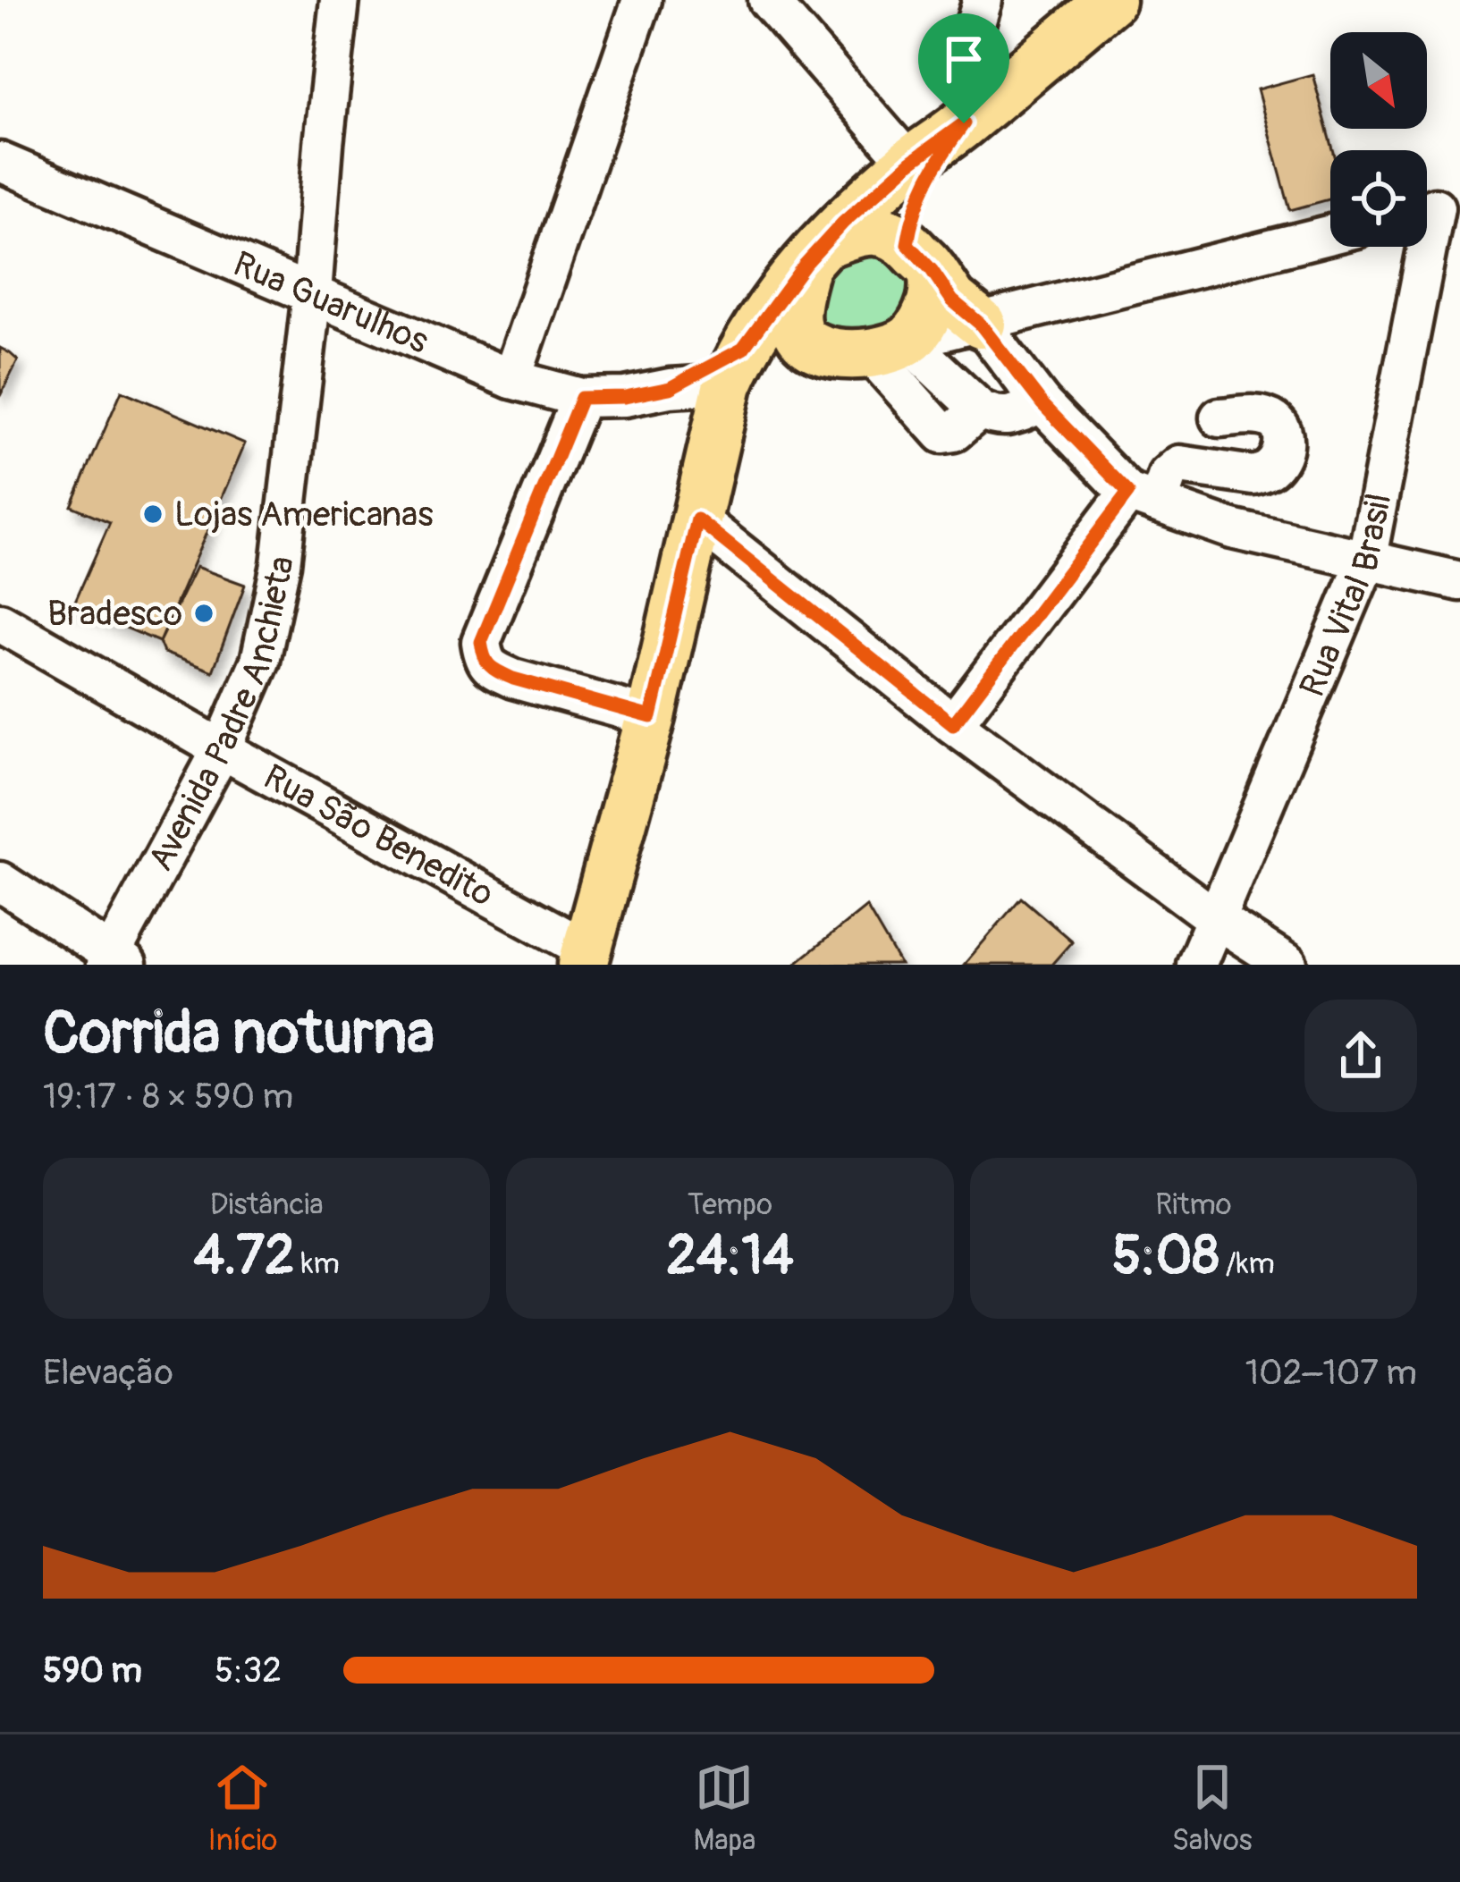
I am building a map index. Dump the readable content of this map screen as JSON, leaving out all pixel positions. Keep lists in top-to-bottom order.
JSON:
{
  "streets": {
    "street": [
      "Rua Guarulhos",
      "Rua Vital Brasil",
      "Avenida Padre Anchieta",
      "Rua São Benedito"
    ]
  },
  "crossings": [
    ["Rua Guarulhos", "Avenida Padre Anchieta"],
    ["Avenida Padre Anchieta", "Rua São Benedito"]
  ],
  "places": ["Lojas Americanas", "Bradesco"],
  "north": "bottom right",
  "page": {
    "heading": ["Corrida noturna", "19:17 · 8 × 590 m"],
    "stats": [
      ["Distância", "4.72 km"],
      ["Tempo", "24:14"],
      ["Ritmo", "5:08 /km"]
    ],
    "chart": ["Elevação", "102–107 m"],
    "list": [
      {
        "name": "590 m",
        "note": "5:32"
      }
    ],
    "tabs": ["Início", "Mapa", "Salvos"]
  }
}
